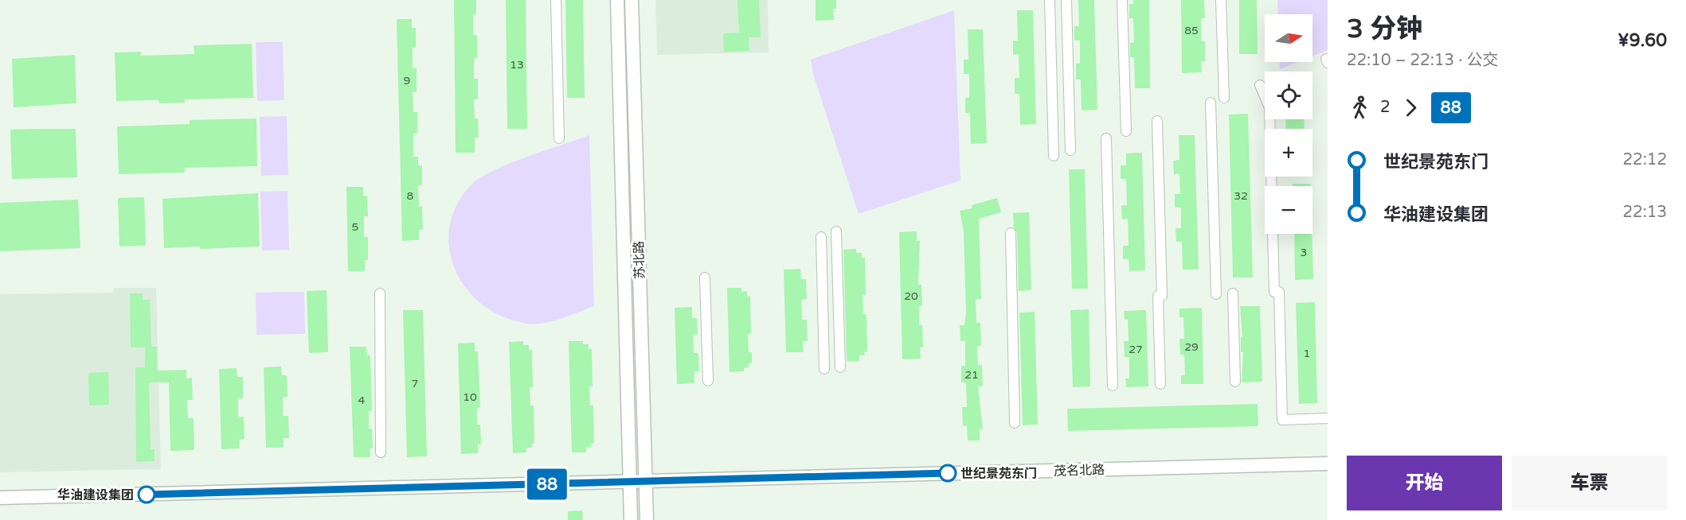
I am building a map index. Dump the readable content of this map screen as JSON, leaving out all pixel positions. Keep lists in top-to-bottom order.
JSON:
{
  "streets": {
    "street": ["苏北路", "茂名北路"]
  },
  "crossings": [
    ["苏北路", "茂名北路"]
  ],
  "places": ["世纪景苑东门", "华油建设集团"],
  "lines": ["bus line 88"],
  "house_numbers": [
    "85",
    "13",
    "9",
    "8",
    "32",
    "5",
    "3",
    "20",
    "29",
    "27",
    "1",
    "21",
    "7",
    "10",
    "4"
  ],
  "north": "right",
  "page": {
    "on_map": "88",
    "heading": ["3 分钟", "22:10 – 22:13 · 公交", "¥9.60"],
    "map_buttons": ["+", "−"],
    "legs": ["2", "88"],
    "list": [
      {
        "name": "世纪景苑东门",
        "value": "22:12"
      },
      {
        "name": "华油建设集团",
        "value": "22:13"
      }
    ],
    "buttons": ["开始", "车票"]
  }
}
